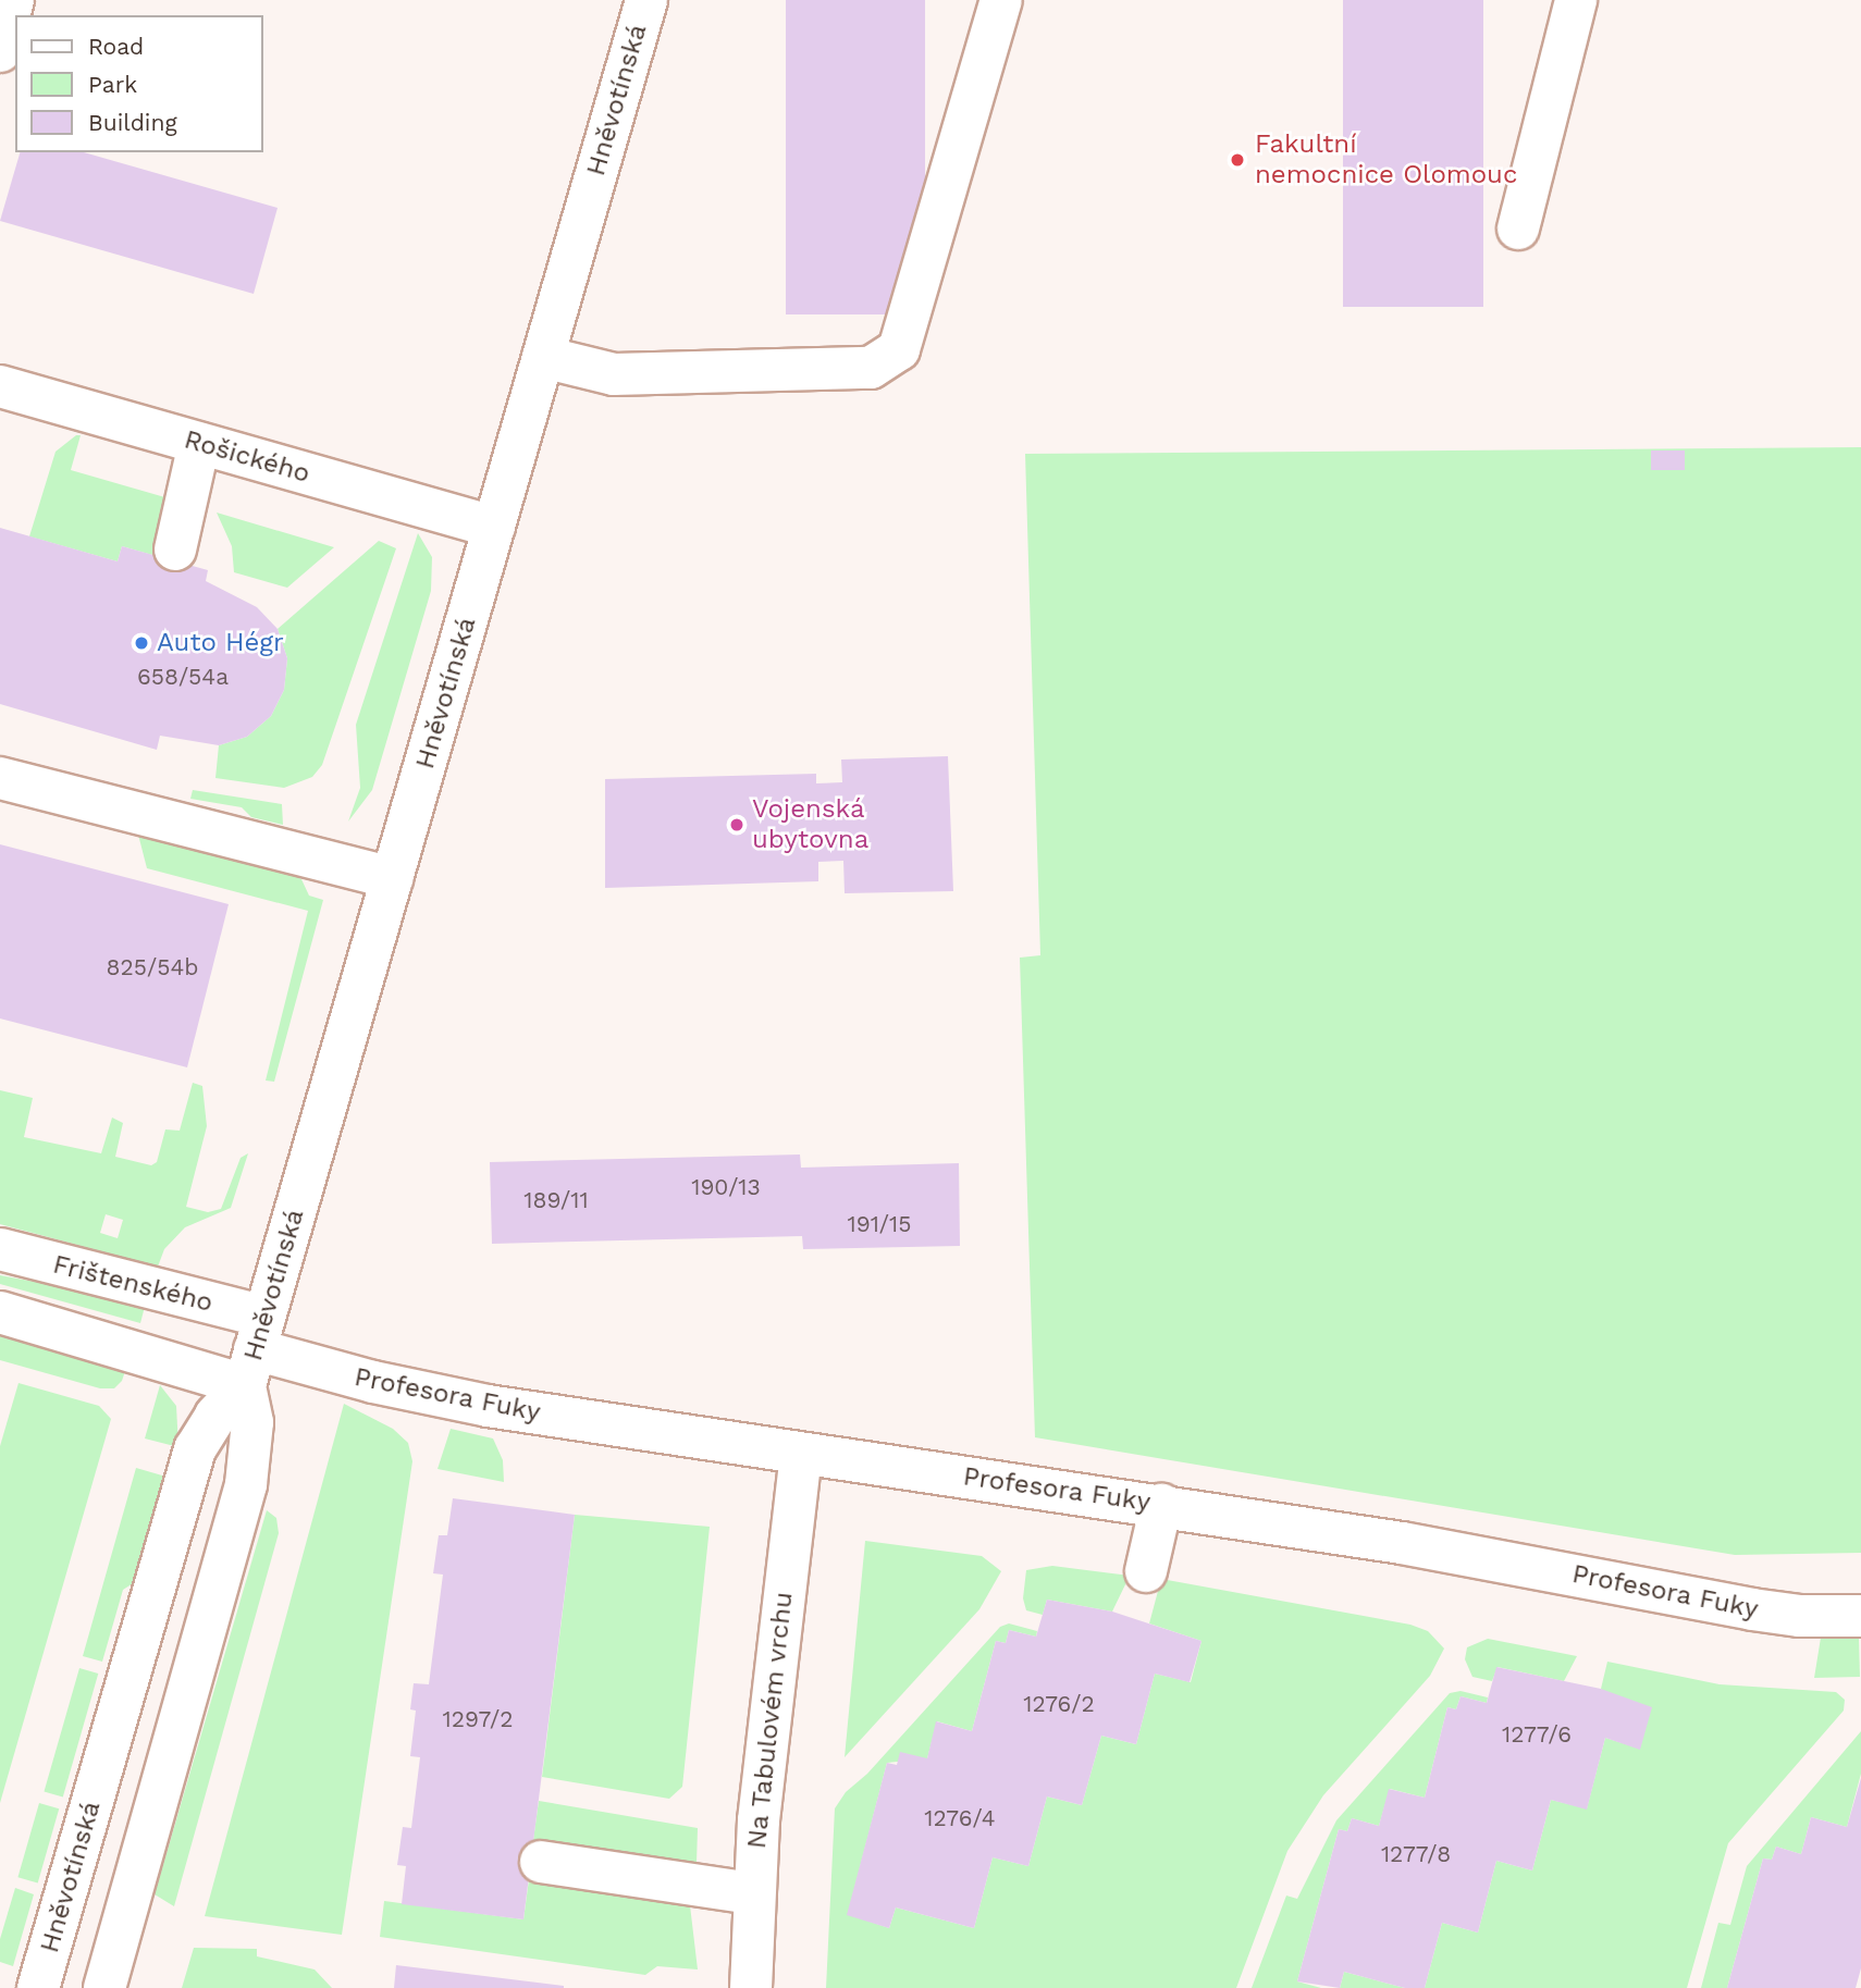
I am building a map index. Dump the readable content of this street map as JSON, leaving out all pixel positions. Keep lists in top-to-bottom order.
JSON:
{
  "streets": {
    "street": [
      "Hněvotínská",
      "Rošického",
      "Frištenského",
      "Profesora Fuky",
      "Na Tabulovém vrchu"
    ]
  },
  "crossings": [
    ["Hněvotínská", "Rošického"],
    ["Hněvotínská", "Frištenského"],
    ["Hněvotínská", "Profesora Fuky"],
    ["Frištenského", "Profesora Fuky"],
    ["Profesora Fuky", "Na Tabulovém vrchu"]
  ],
  "places": ["Fakultní nemocnice Olomouc", "Auto Hégr", "Vojenská ubytovna"],
  "house_numbers": [
    "658/54a",
    "825/54b",
    "190/13",
    "189/11",
    "191/15",
    "1276/2",
    "1297/2",
    "1277/6",
    "1276/4",
    "1277/8"
  ],
  "legend": ["Road", "Park", "Building"]
}
